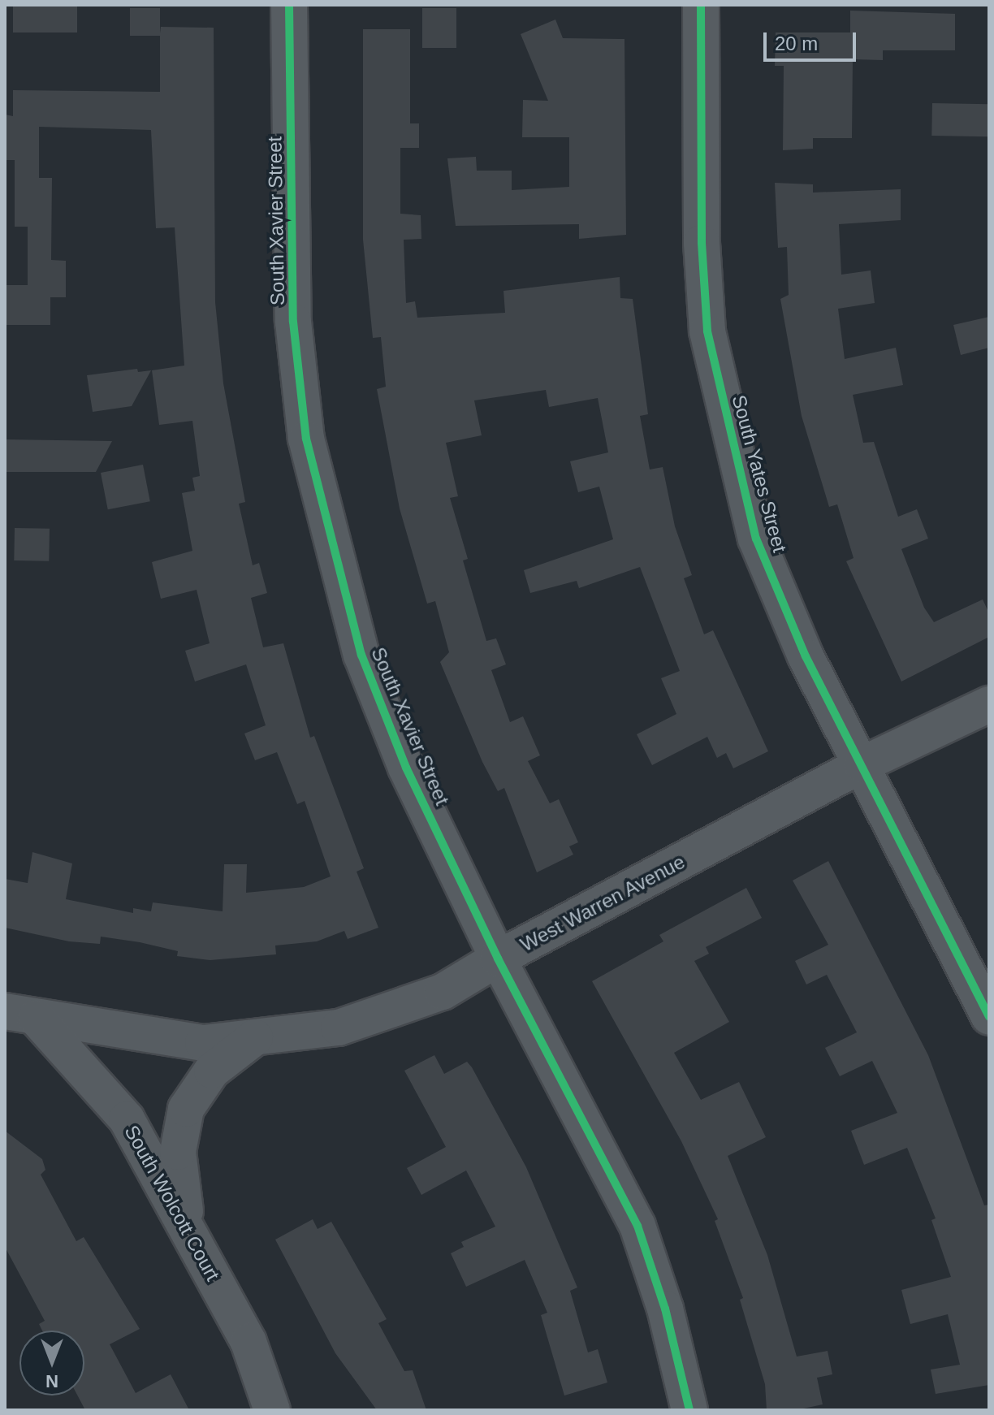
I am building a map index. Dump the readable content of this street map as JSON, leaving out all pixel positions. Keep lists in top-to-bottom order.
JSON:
{
  "streets": {
    "street": [
      "South Xavier Street",
      "South Yates Street",
      "West Warren Avenue",
      "South Wolcott Court"
    ]
  },
  "crossings": [
    ["South Xavier Street", "West Warren Avenue"],
    ["South Yates Street", "West Warren Avenue"],
    ["West Warren Avenue", "South Wolcott Court"]
  ],
  "scale_bar": "20 m",
  "north": "bottom"
}
